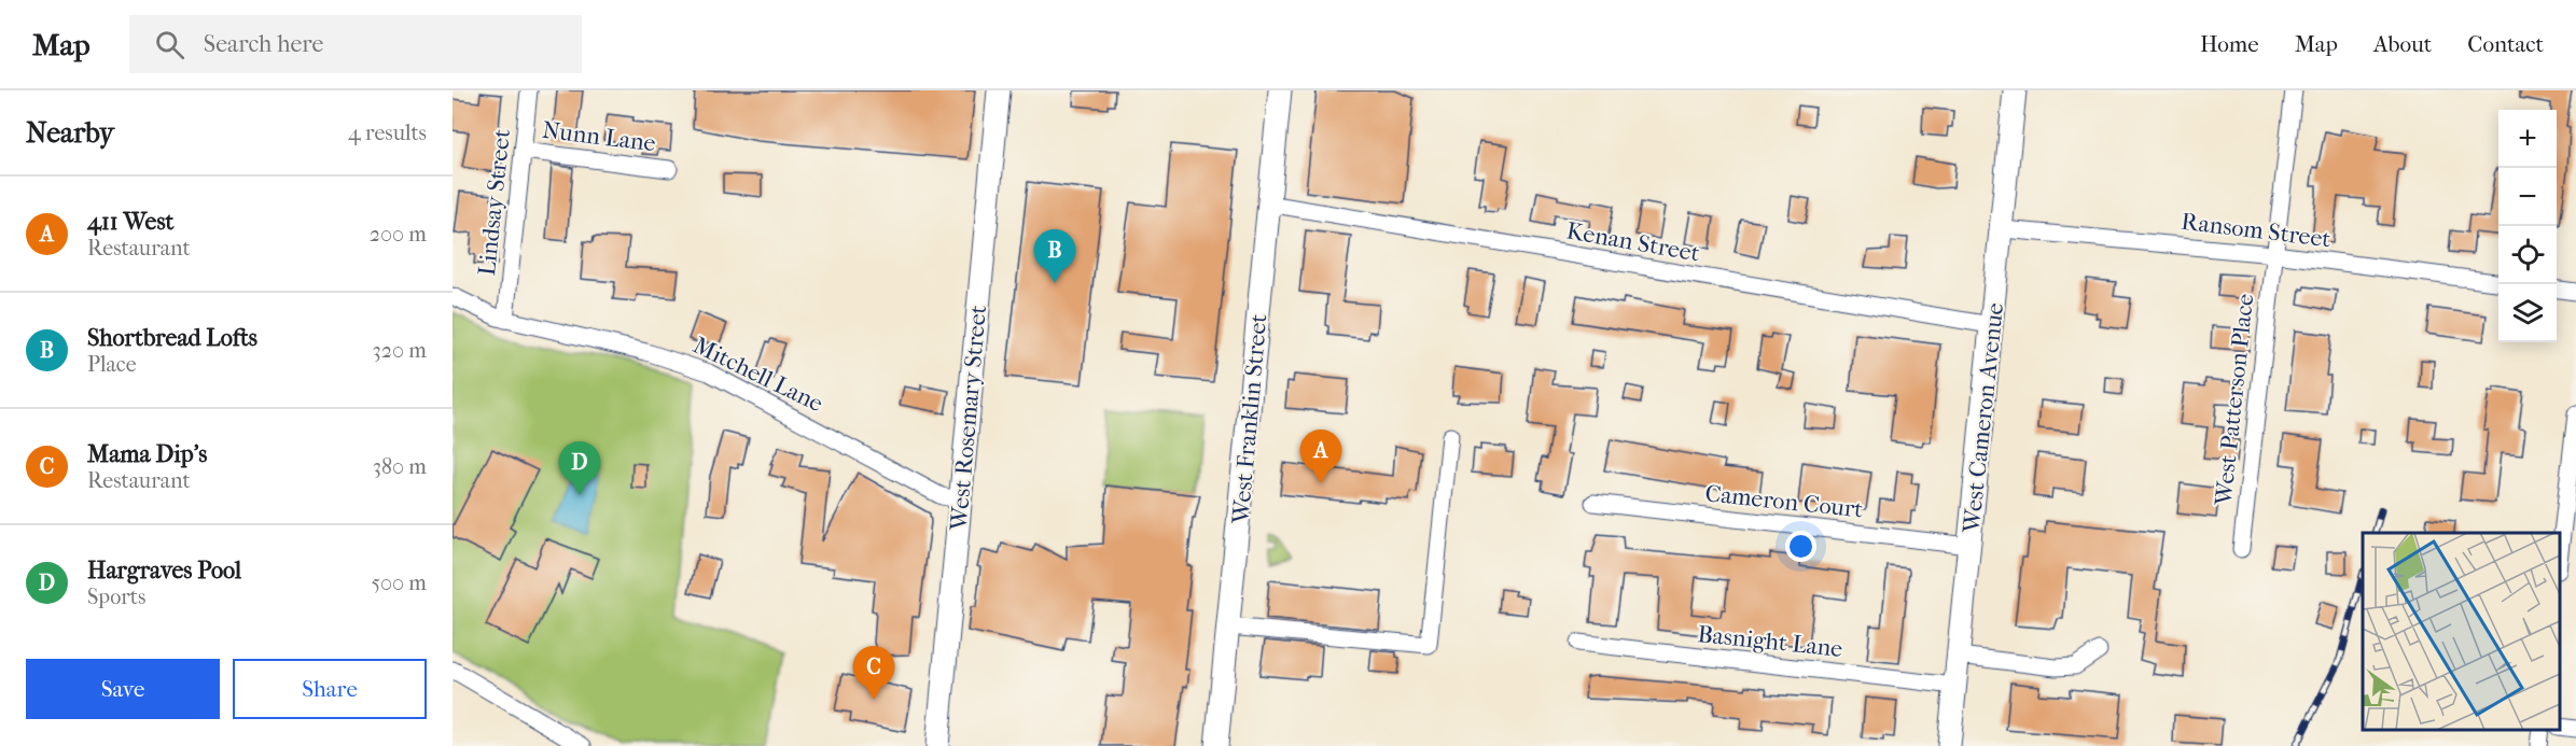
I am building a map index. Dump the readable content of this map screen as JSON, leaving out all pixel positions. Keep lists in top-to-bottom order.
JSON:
{
  "streets": {
    "street": [
      "Nunn Lane",
      "Lindsay Street",
      "Ransom Street",
      "Kenan Street",
      "Mitchell Lane",
      "West Patterson Place",
      "West Rosemary Street",
      "West Cameron Avenue",
      "West Franklin Street",
      "Cameron Court",
      "Basnight Lane"
    ]
  },
  "crossings": [
    ["Nunn Lane", "Lindsay Street"],
    ["Lindsay Street", "Mitchell Lane"],
    ["Ransom Street", "West Patterson Place"],
    ["Ransom Street", "West Cameron Avenue"],
    ["Kenan Street", "West Cameron Avenue"],
    ["Kenan Street", "West Franklin Street"],
    ["Mitchell Lane", "West Rosemary Street"],
    ["West Cameron Avenue", "Cameron Court"],
    ["West Cameron Avenue", "Basnight Lane"]
  ],
  "page": {
    "header": "Map",
    "search": "Search here",
    "nav": [
      "Home",
      "Map",
      "About",
      "Contact"
    ],
    "heading": ["Nearby", "4 results"],
    "map_buttons": ["+", "−"],
    "list": [
      {
        "mark": "A",
        "name": "411 West",
        "note": "Restaurant",
        "value": "200 m"
      },
      {
        "mark": "B",
        "name": "Shortbread Lofts",
        "note": "Place",
        "value": "320 m"
      },
      {
        "mark": "C",
        "name": "Mama Dip's",
        "note": "Restaurant",
        "value": "380 m"
      },
      {
        "mark": "D",
        "name": "Hargraves Pool",
        "note": "Sports",
        "value": "500 m"
      }
    ],
    "pins": [
      "B",
      "A",
      "D",
      "C"
    ],
    "buttons": ["Save", "Share"]
  }
}
